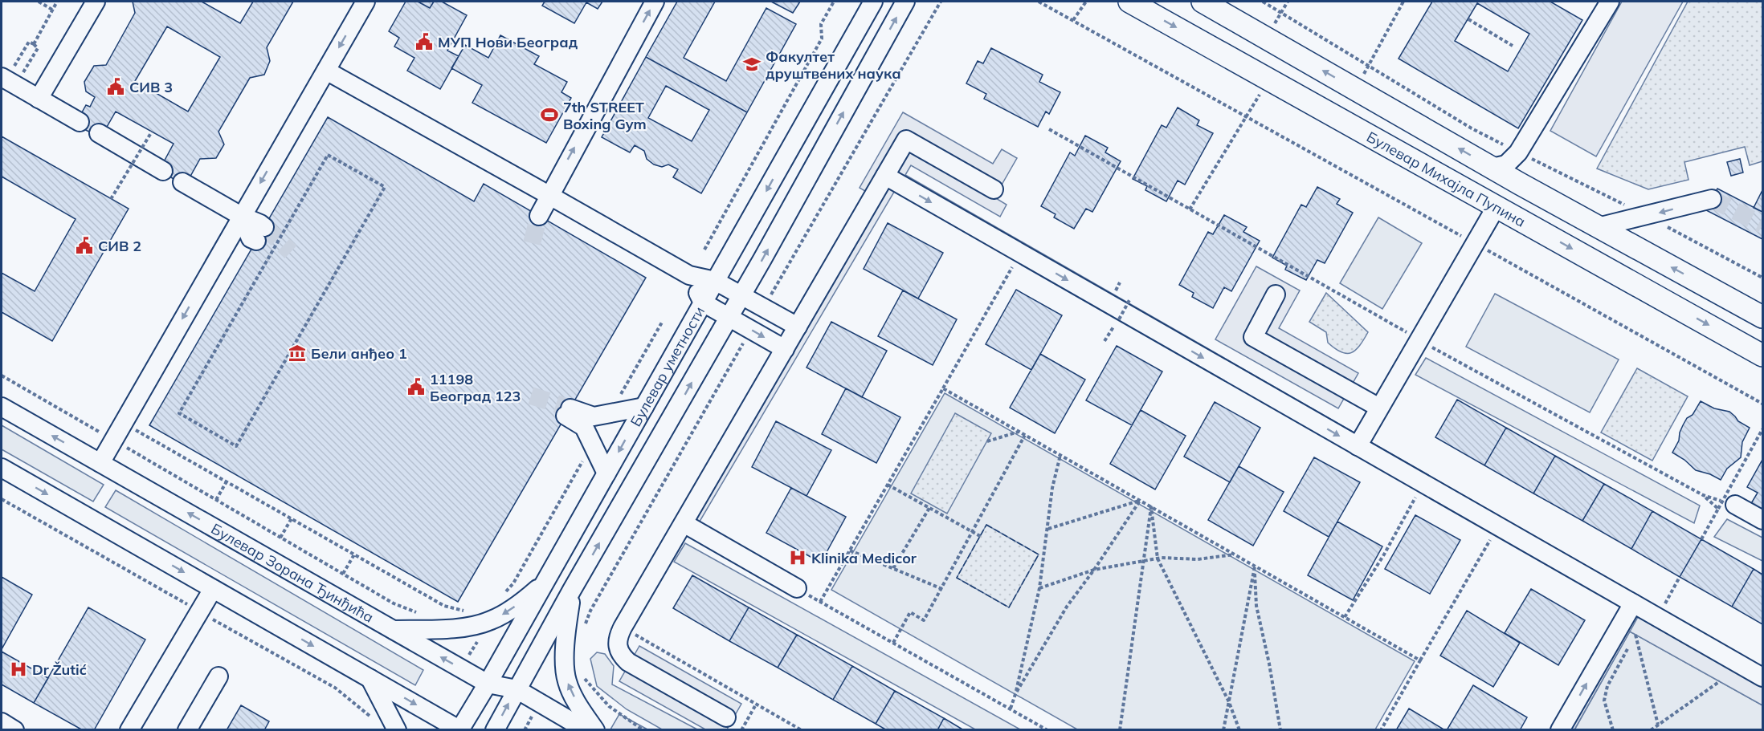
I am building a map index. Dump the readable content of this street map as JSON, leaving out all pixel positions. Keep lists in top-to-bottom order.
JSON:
{
  "streets": {
    "main road": ["Булевар Михајла Пупина"],
    "street": ["Булевар уметности", "Булевар Зорана Ђинђића"]
  },
  "crossings": [
    ["Булевар уметности", "Булевар Зорана Ђинђића"]
  ],
  "places": {
    "public building": [
      "МУП Нови Београд",
      "СИВ 3",
      "СИВ 2",
      "11198 Београд 123"
    ],
    "school or university": ["Факултет друштвених наука"],
    "sports": ["7th STREET Boxing Gym"],
    "museum": ["Бели анђео 1"],
    "hospital": ["Klinika Medicor", "Dr Žutić"]
  }
}
